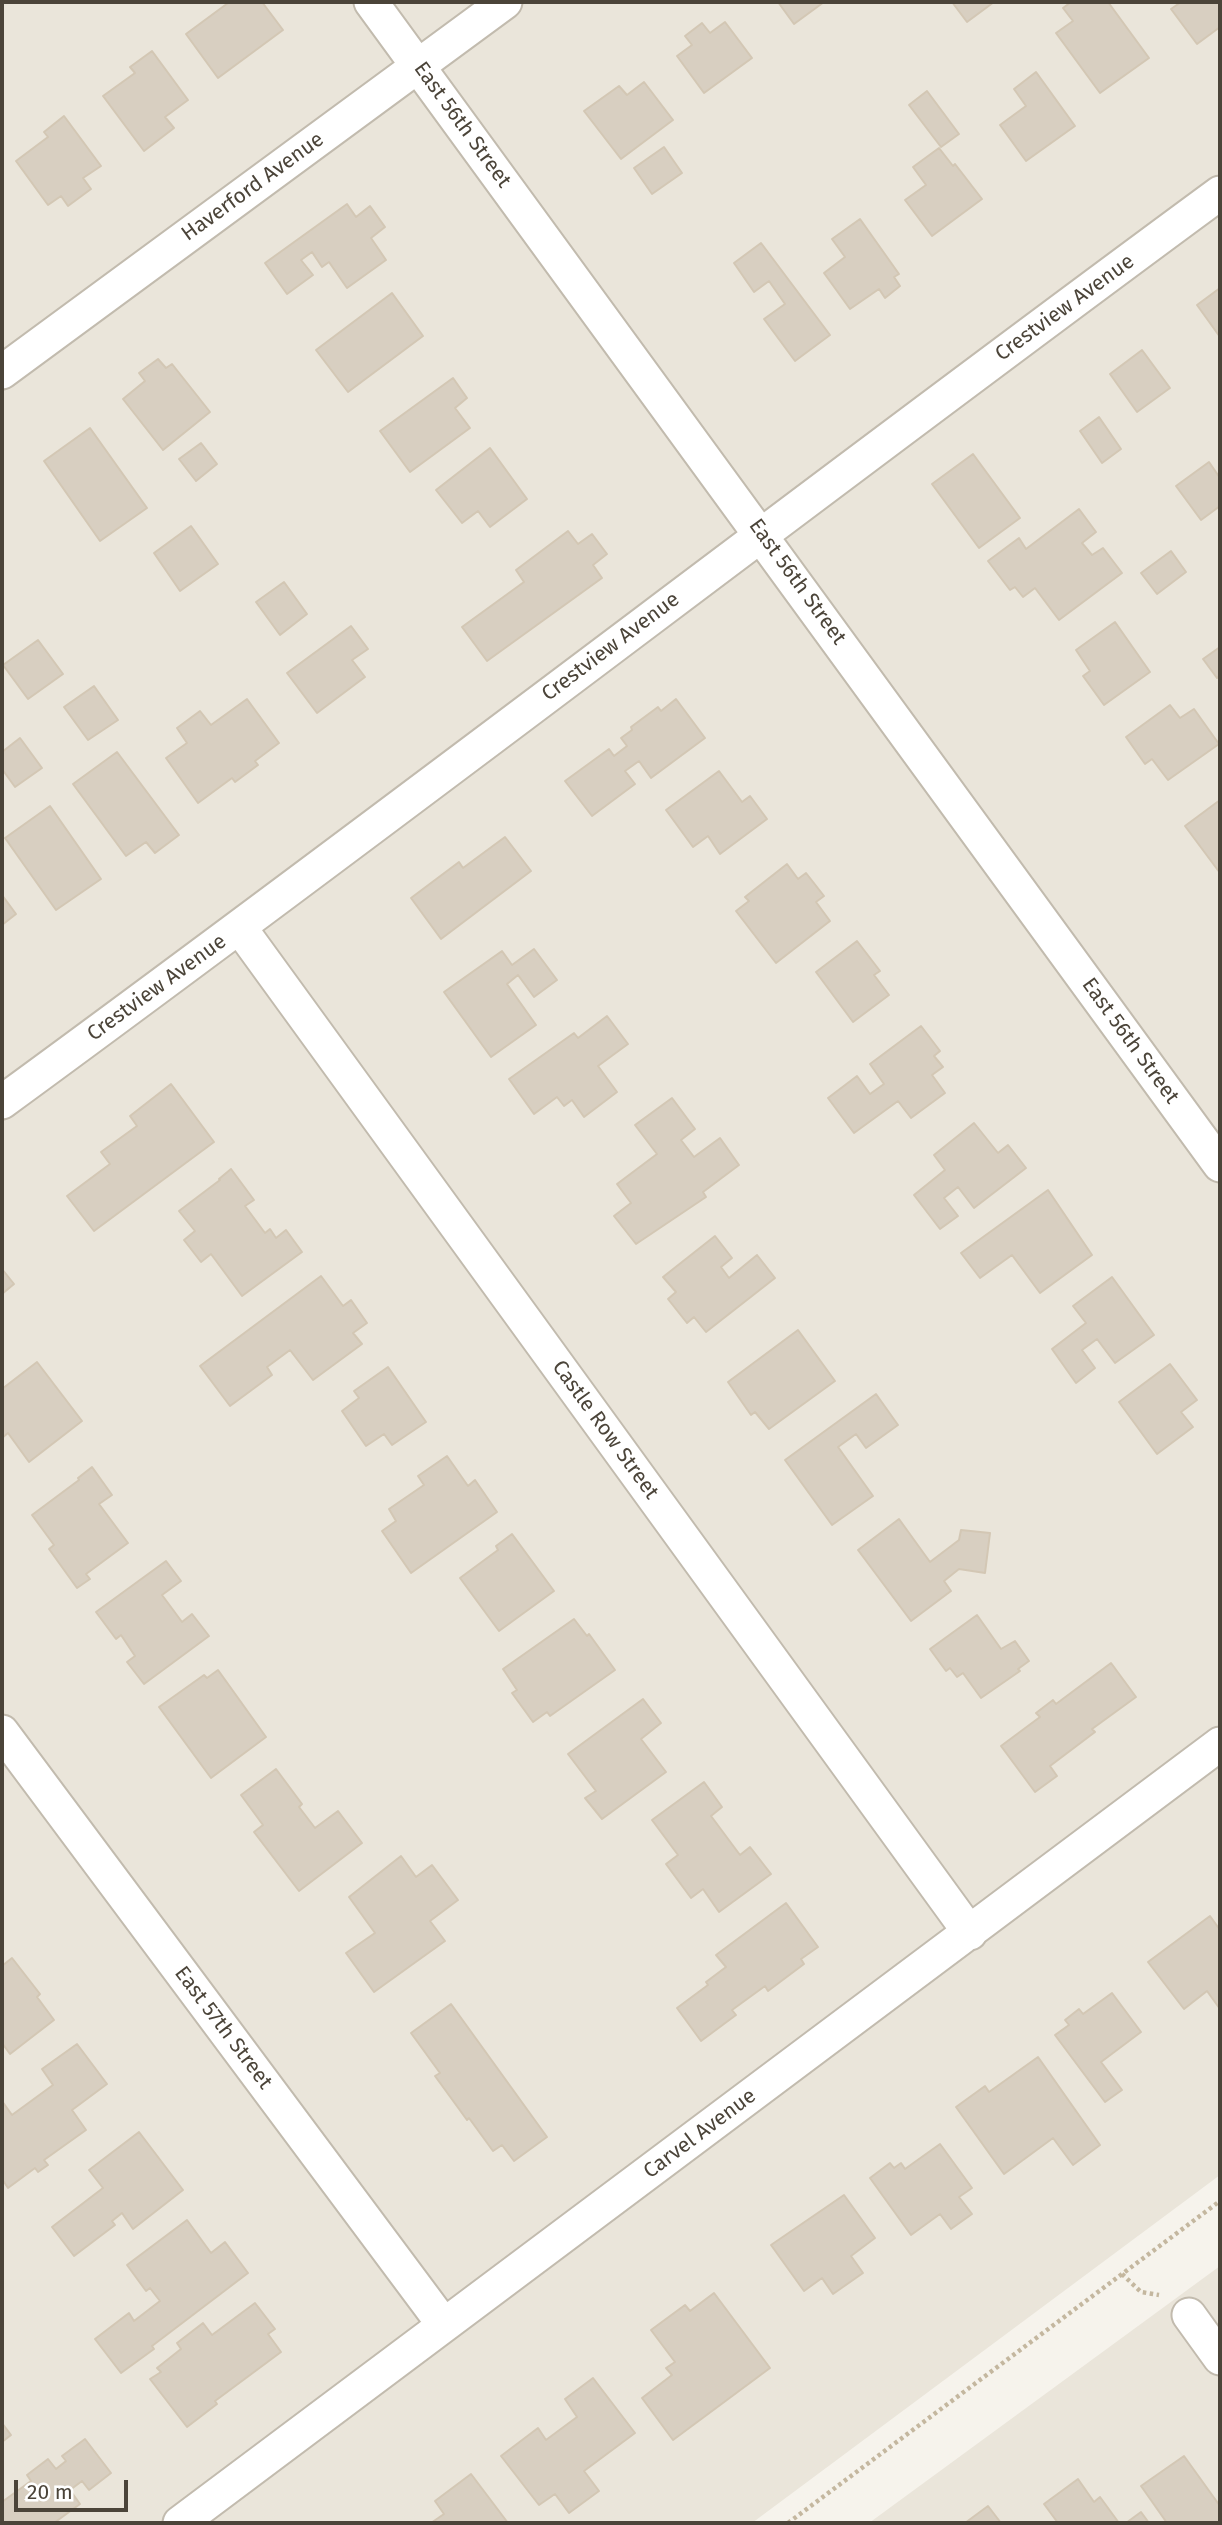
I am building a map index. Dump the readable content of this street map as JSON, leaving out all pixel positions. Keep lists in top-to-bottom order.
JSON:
{
  "streets": {
    "street": [
      "East 56th Street",
      "Haverford Avenue",
      "Crestview Avenue",
      "Castle Row Street",
      "East 57th Street",
      "Carvel Avenue"
    ]
  },
  "crossings": [
    ["East 56th Street", "Haverford Avenue"],
    ["East 56th Street", "Crestview Avenue"],
    ["Crestview Avenue", "Castle Row Street"],
    ["Castle Row Street", "Carvel Avenue"],
    ["East 57th Street", "Carvel Avenue"]
  ],
  "scale_bar": "20 m"
}
